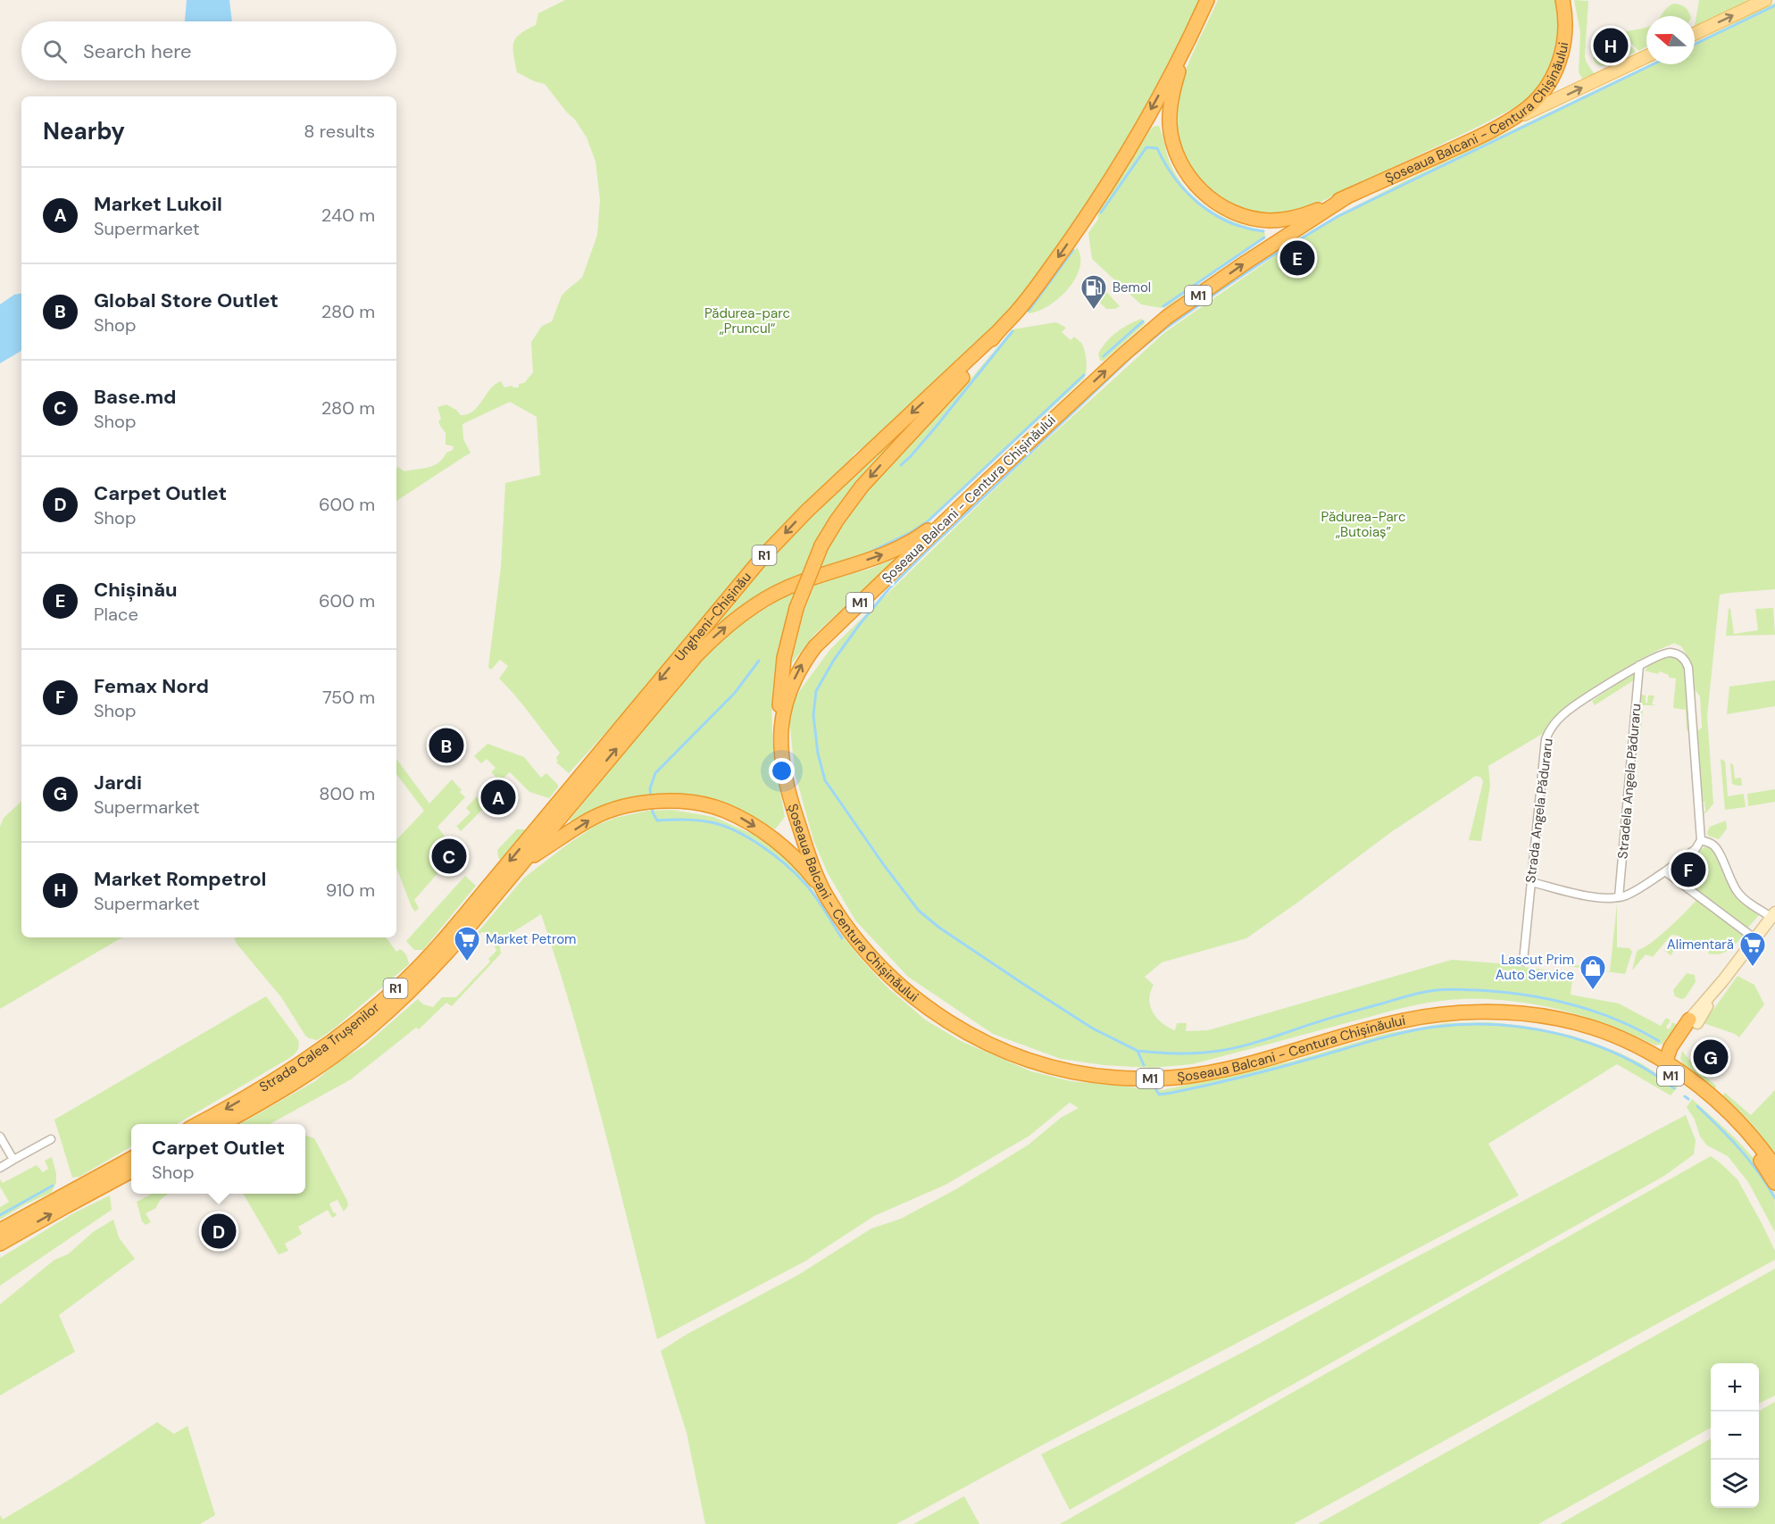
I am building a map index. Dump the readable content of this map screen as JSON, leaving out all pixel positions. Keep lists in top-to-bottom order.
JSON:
{
  "streets": {
    "highway": [
      "Șoseaua Balcani - Centura Chișinăului",
      "M1",
      "R1",
      "Ungheni-Chișinău",
      "Strada Calea Trușenilor"
    ],
    "street": ["Stradela Angela Păduraru", "Strada Angela Păduraru"]
  },
  "crossings": [
    ["Șoseaua Balcani - Centura Chișinăului", "M1"],
    ["Șoseaua Balcani - Centura Chișinăului", "Ungheni-Chișinău"],
    ["Ungheni-Chișinău", "Strada Calea Trușenilor"],
    ["Stradela Angela Păduraru", "Strada Angela Păduraru"]
  ],
  "parks": ["Pădurea-parc „Pruncul“", "Pădurea-Parc „Butoiaș”"],
  "places": {
    "fuel station": ["Bemol"],
    "supermarket": ["Market Petrom", "Alimentară"],
    "shop": ["Lascut Prim Auto Service"]
  },
  "north": "left",
  "page": {
    "search": "Search here",
    "pins": [
      "H",
      "E",
      "B",
      "A",
      "C",
      "F",
      "G",
      "D"
    ],
    "heading": ["Nearby", "8 results"],
    "list": [
      {
        "mark": "A",
        "name": "Market Lukoil",
        "note": "Supermarket",
        "value": "240 m"
      },
      {
        "mark": "B",
        "name": "Global Store Outlet",
        "note": "Shop",
        "value": "280 m"
      },
      {
        "mark": "C",
        "name": "Base.md",
        "note": "Shop",
        "value": "280 m"
      },
      {
        "mark": "D",
        "name": "Carpet Outlet",
        "note": "Shop",
        "value": "600 m"
      },
      {
        "mark": "E",
        "name": "Chișinău",
        "note": "Place",
        "value": "600 m"
      },
      {
        "mark": "F",
        "name": "Femax Nord",
        "note": "Shop",
        "value": "750 m"
      },
      {
        "mark": "G",
        "name": "Jardi",
        "note": "Supermarket",
        "value": "800 m"
      },
      {
        "mark": "H",
        "name": "Market Rompetrol",
        "note": "Supermarket",
        "value": "910 m"
      }
    ],
    "popup": ["Carpet Outlet", "Shop"],
    "map_buttons": ["+", "−"]
  }
}
